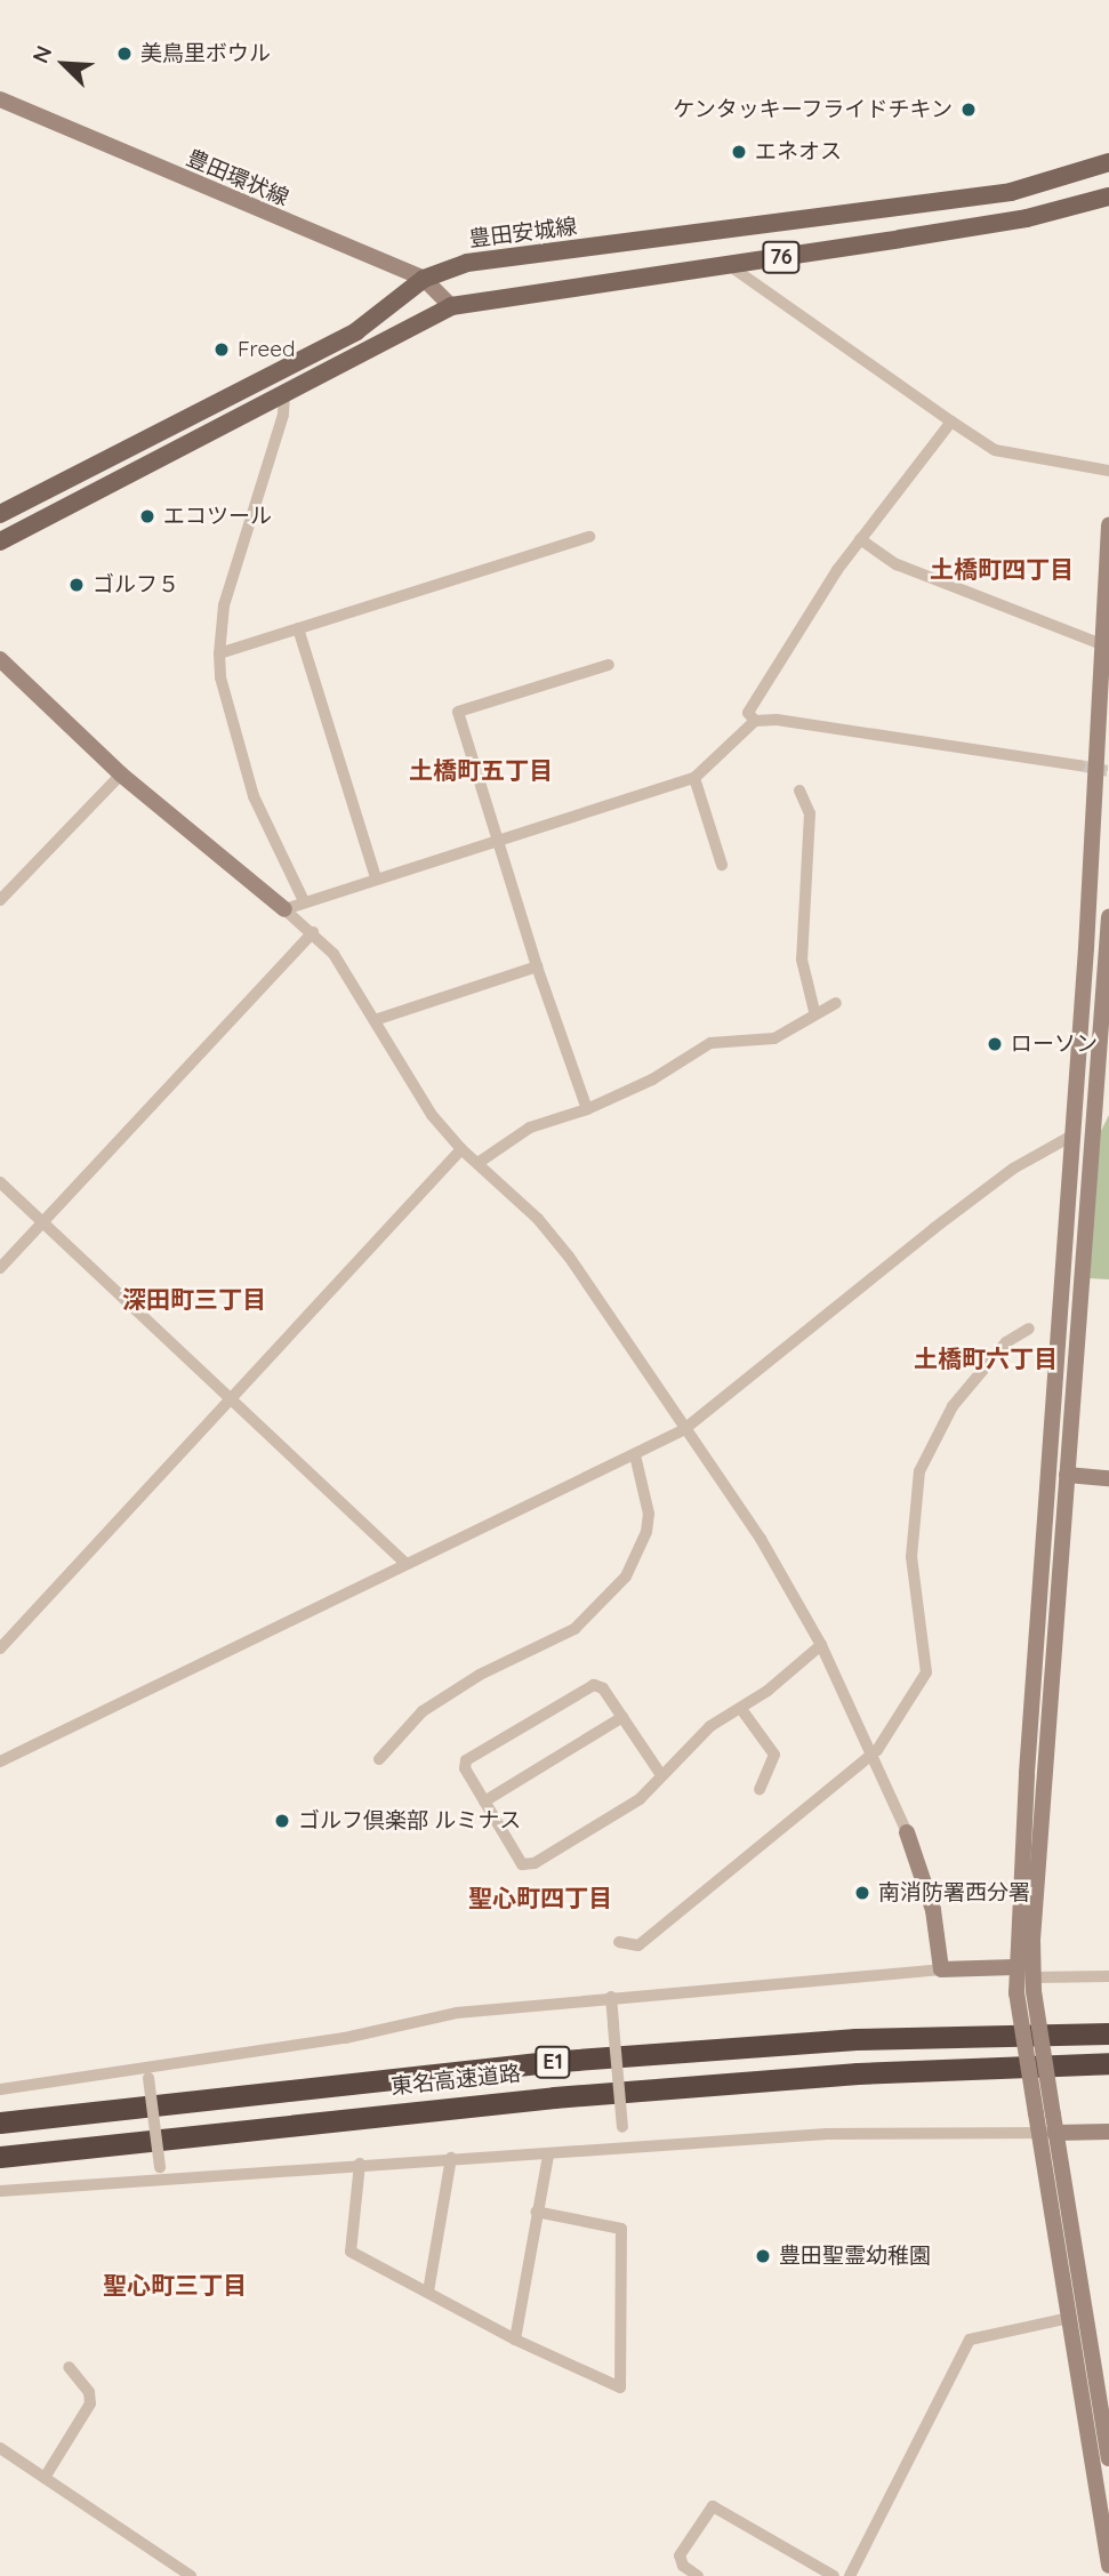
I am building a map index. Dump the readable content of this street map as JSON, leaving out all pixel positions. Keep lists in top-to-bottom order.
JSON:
{
  "streets": {
    "highway": ["E1", "東名高速道路"],
    "main road": ["豊田安城線", "76"],
    "street": ["豊田環状線"]
  },
  "crossings": [
    ["豊田環状線", "豊田安城線"],
    ["豊田環状線", "76"]
  ],
  "districts": [
    "土橋町四丁目",
    "土橋町五丁目",
    "深田町三丁目",
    "土橋町六丁目",
    "聖心町四丁目",
    "聖心町三丁目"
  ],
  "places": [
    "美鳥里ボウル",
    "ケンタッキーフライドチキン",
    "エネオス",
    "Freed",
    "エコツール",
    "ゴルフ５",
    "ローソン",
    "ゴルフ倶楽部 ルミナス",
    "南消防署西分署",
    "豊田聖霊幼稚園"
  ],
  "north": "top left"
}
